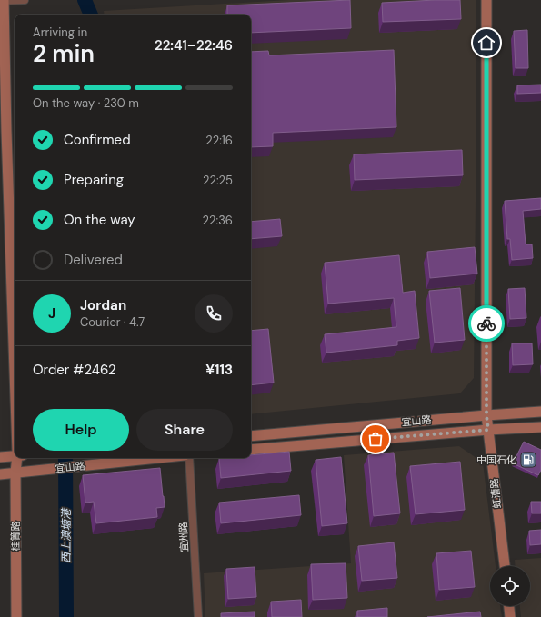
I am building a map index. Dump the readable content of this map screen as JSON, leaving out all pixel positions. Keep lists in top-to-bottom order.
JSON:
{
  "streets": {
    "main road": ["宜山路", "虹漕路", "桂箐路"],
    "street": ["宜州路"]
  },
  "crossings": [
    ["宜山路", "虹漕路"],
    ["宜山路", "桂箐路"]
  ],
  "water": ["西上澳塘港"],
  "places": {
    "fuel station": ["中国石化"]
  },
  "page": {
    "heading": ["2 min", "Arriving in", "22:41–22:46"],
    "panel": [
      "Jordan",
      "Courier · 4.7",
      "Order #2462",
      "¥113"
    ],
    "bar": "On the way · 230 m",
    "list": [
      ["Confirmed", "22:16"],
      ["Preparing", "22:25"],
      ["On the way", "22:36"],
      "Delivered"
    ],
    "round": "J",
    "buttons": ["Help", "Share"]
  }
}
